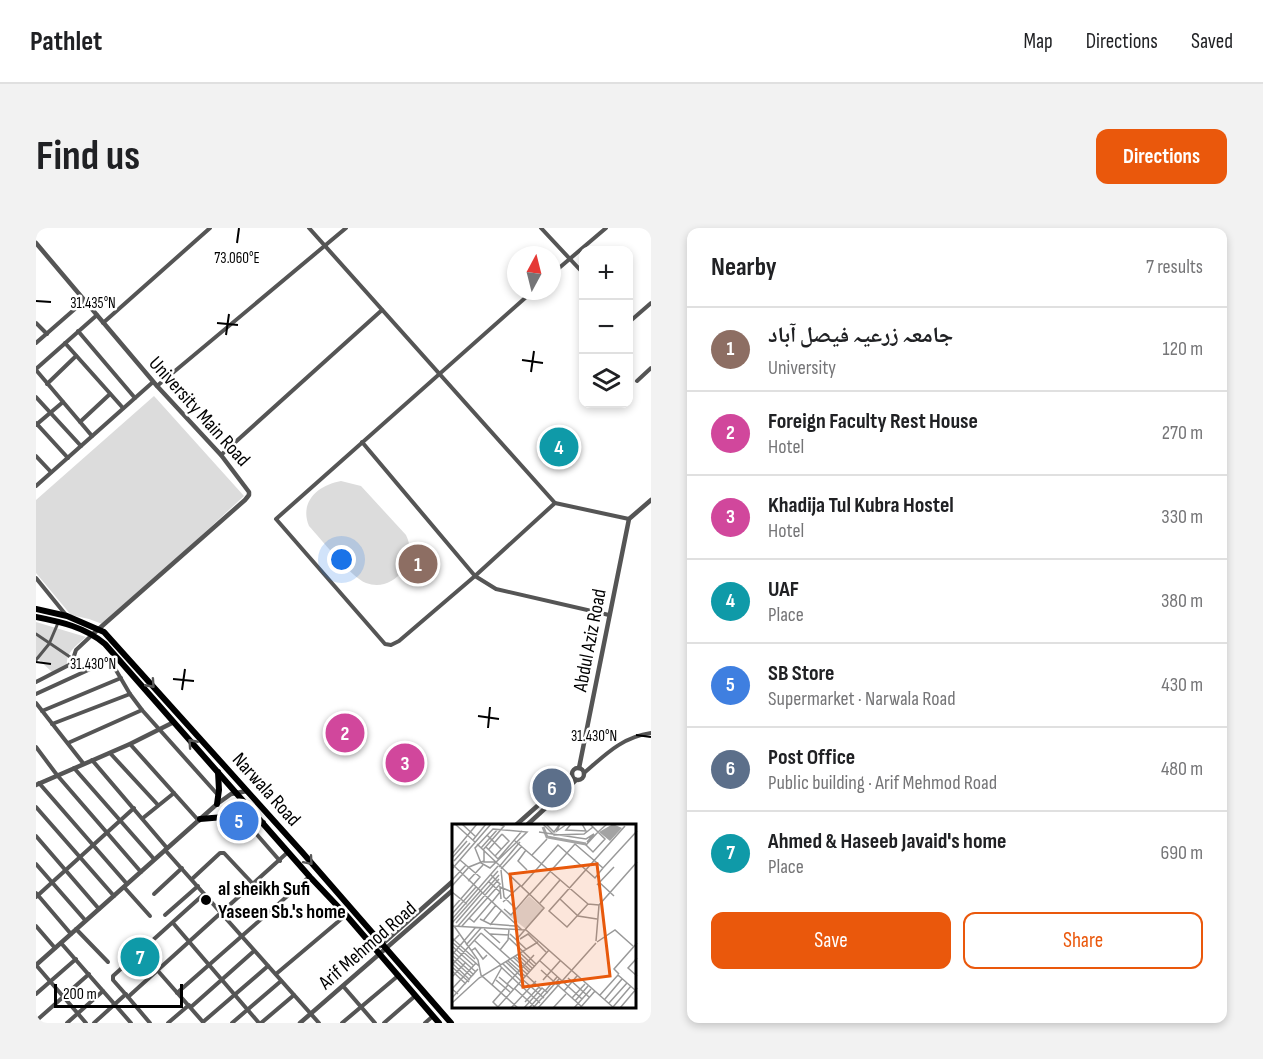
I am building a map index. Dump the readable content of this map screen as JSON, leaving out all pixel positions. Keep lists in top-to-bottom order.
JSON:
{
  "streets": {
    "main road": ["Narwala Road"],
    "street": ["University Main Road", "Abdul Aziz Road", "Arif Mehmod Road"]
  },
  "crossings": [
    ["University Main Road", "Narwala Road"],
    ["Narwala Road", "Arif Mehmod Road"]
  ],
  "places": ["al sheikh Sufi Yaseen Sb.'s home"],
  "scale_bar": "200 m",
  "north": "top",
  "page": {
    "header": "Pathlet",
    "nav": ["Map", "Directions", "Saved"],
    "buttons": [
      "Directions",
      ["Save", "Share"]
    ],
    "title": "Find us",
    "heading": ["Nearby", "7 results"],
    "map_buttons": ["+", "−"],
    "list": [
      {
        "mark": "1",
        "name": "جامعہ زرعیہ فیصل آباد",
        "note": "University",
        "value": "120 m"
      },
      {
        "mark": "2",
        "name": "Foreign Faculty Rest House",
        "note": "Hotel",
        "value": "270 m"
      },
      {
        "mark": "3",
        "name": "Khadija Tul Kubra Hostel",
        "note": "Hotel",
        "value": "330 m"
      },
      {
        "mark": "4",
        "name": "UAF",
        "note": "Place",
        "value": "380 m"
      },
      {
        "mark": "5",
        "name": "SB Store",
        "note": "Supermarket · Narwala Road",
        "value": "430 m"
      },
      {
        "mark": "6",
        "name": "Post Office",
        "note": "Public building · Arif Mehmod Road",
        "value": "480 m"
      },
      {
        "mark": "7",
        "name": "Ahmed & Haseeb Javaid's home",
        "note": "Place",
        "value": "690 m"
      }
    ],
    "pins": [
      "4",
      "1",
      "2",
      "3",
      "6",
      "5",
      "7"
    ],
    "scale": "200 m"
  },
  "coordinates": ["73.060°E", "31.435°N", "31.430°N"]
}
